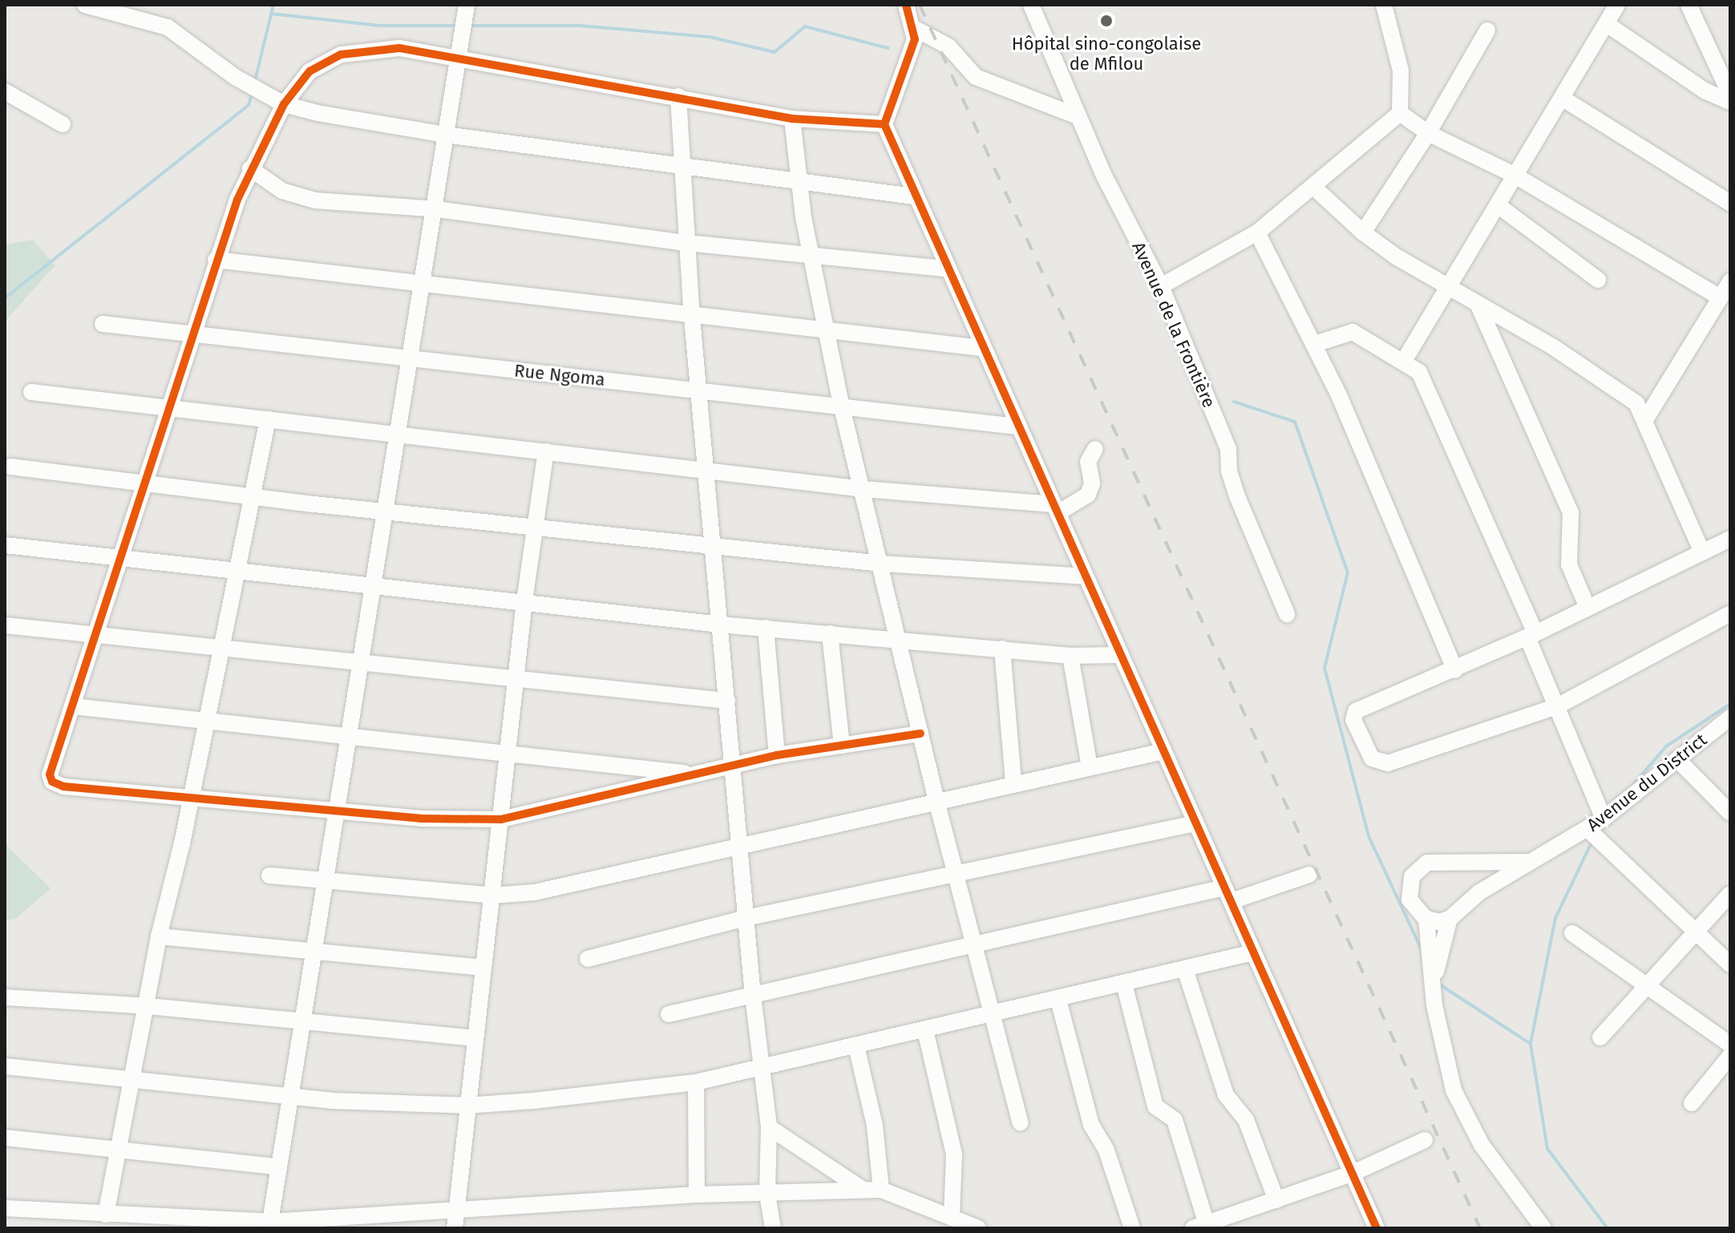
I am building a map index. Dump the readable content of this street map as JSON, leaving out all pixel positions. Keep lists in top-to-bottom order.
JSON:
{
  "streets": {
    "street": ["Avenue de la Frontière", "Rue Ngoma", "Avenue du District"]
  },
  "places": ["Hôpital sino-congolaise de Mfilou"]
}
